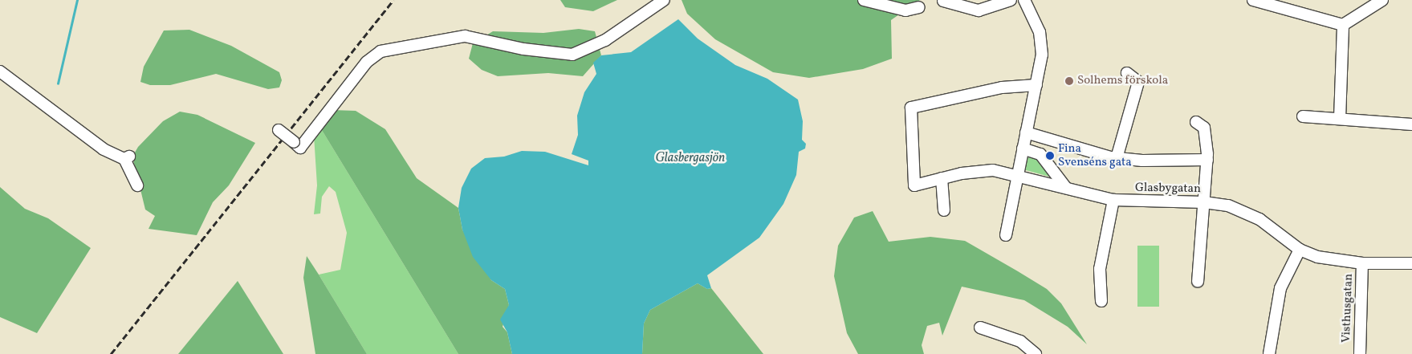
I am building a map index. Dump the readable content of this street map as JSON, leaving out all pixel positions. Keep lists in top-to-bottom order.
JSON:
{
  "streets": {
    "street": ["Glasbygatan", "Visthusgatan"]
  },
  "crossings": [
    ["Glasbygatan", "Visthusgatan"]
  ],
  "water": ["Glasbergasjön"],
  "places": ["Solhems förskola", "Fina Svenséns gata"]
}
